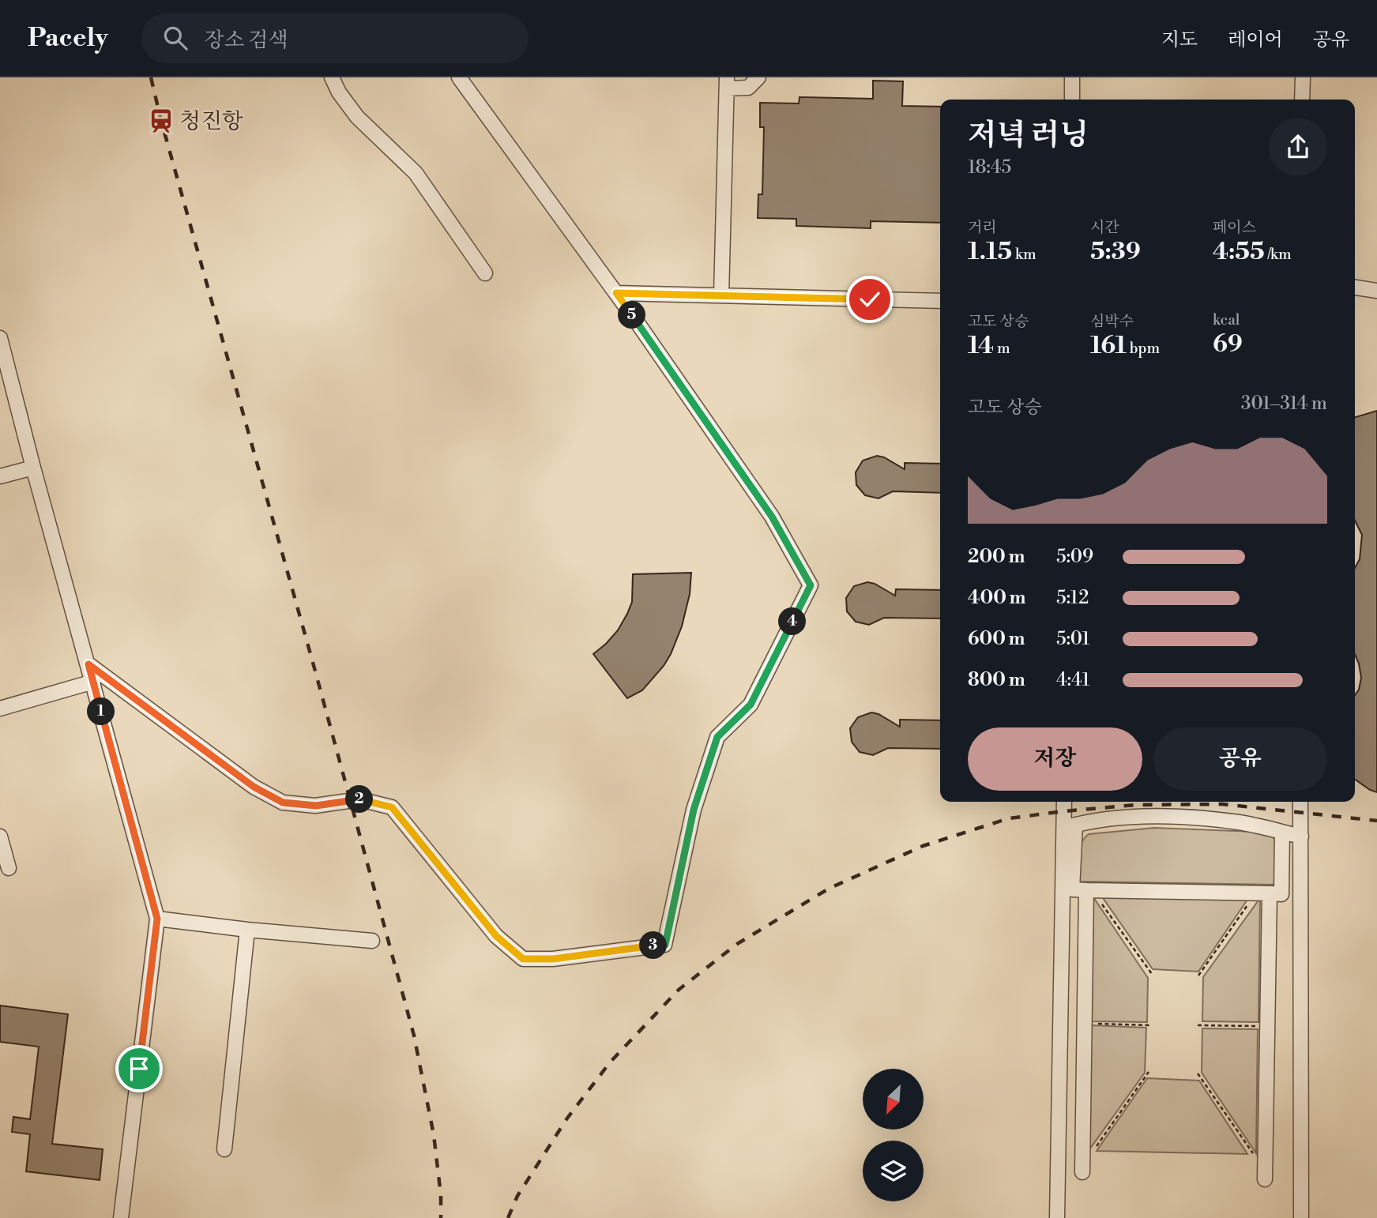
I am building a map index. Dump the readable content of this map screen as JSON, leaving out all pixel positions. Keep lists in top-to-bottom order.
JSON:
{
  "places": {
    "station": ["청진항"]
  },
  "north": "bottom left",
  "page": {
    "header": "Pacely",
    "search": "장소 검색",
    "nav": ["지도", "레이어", "공유"],
    "heading": ["저녁 러닝", "18:45"],
    "stats": [
      ["거리", "1.15 km"],
      ["시간", "5:39"],
      ["페이스", "4:55 /km"],
      ["고도 상승", "14 m"],
      ["심박수", "161 bpm"],
      ["kcal", "69"]
    ],
    "pins": [
      "5",
      "4",
      "1",
      "2",
      "3"
    ],
    "chart": ["고도 상승", "301–314 m"],
    "list": [
      {
        "name": "200 m",
        "note": "5:09"
      },
      {
        "name": "400 m",
        "note": "5:12"
      },
      {
        "name": "600 m",
        "note": "5:01"
      },
      {
        "name": "800 m",
        "note": "4:41"
      }
    ],
    "buttons": ["저장", "공유"]
  }
}
